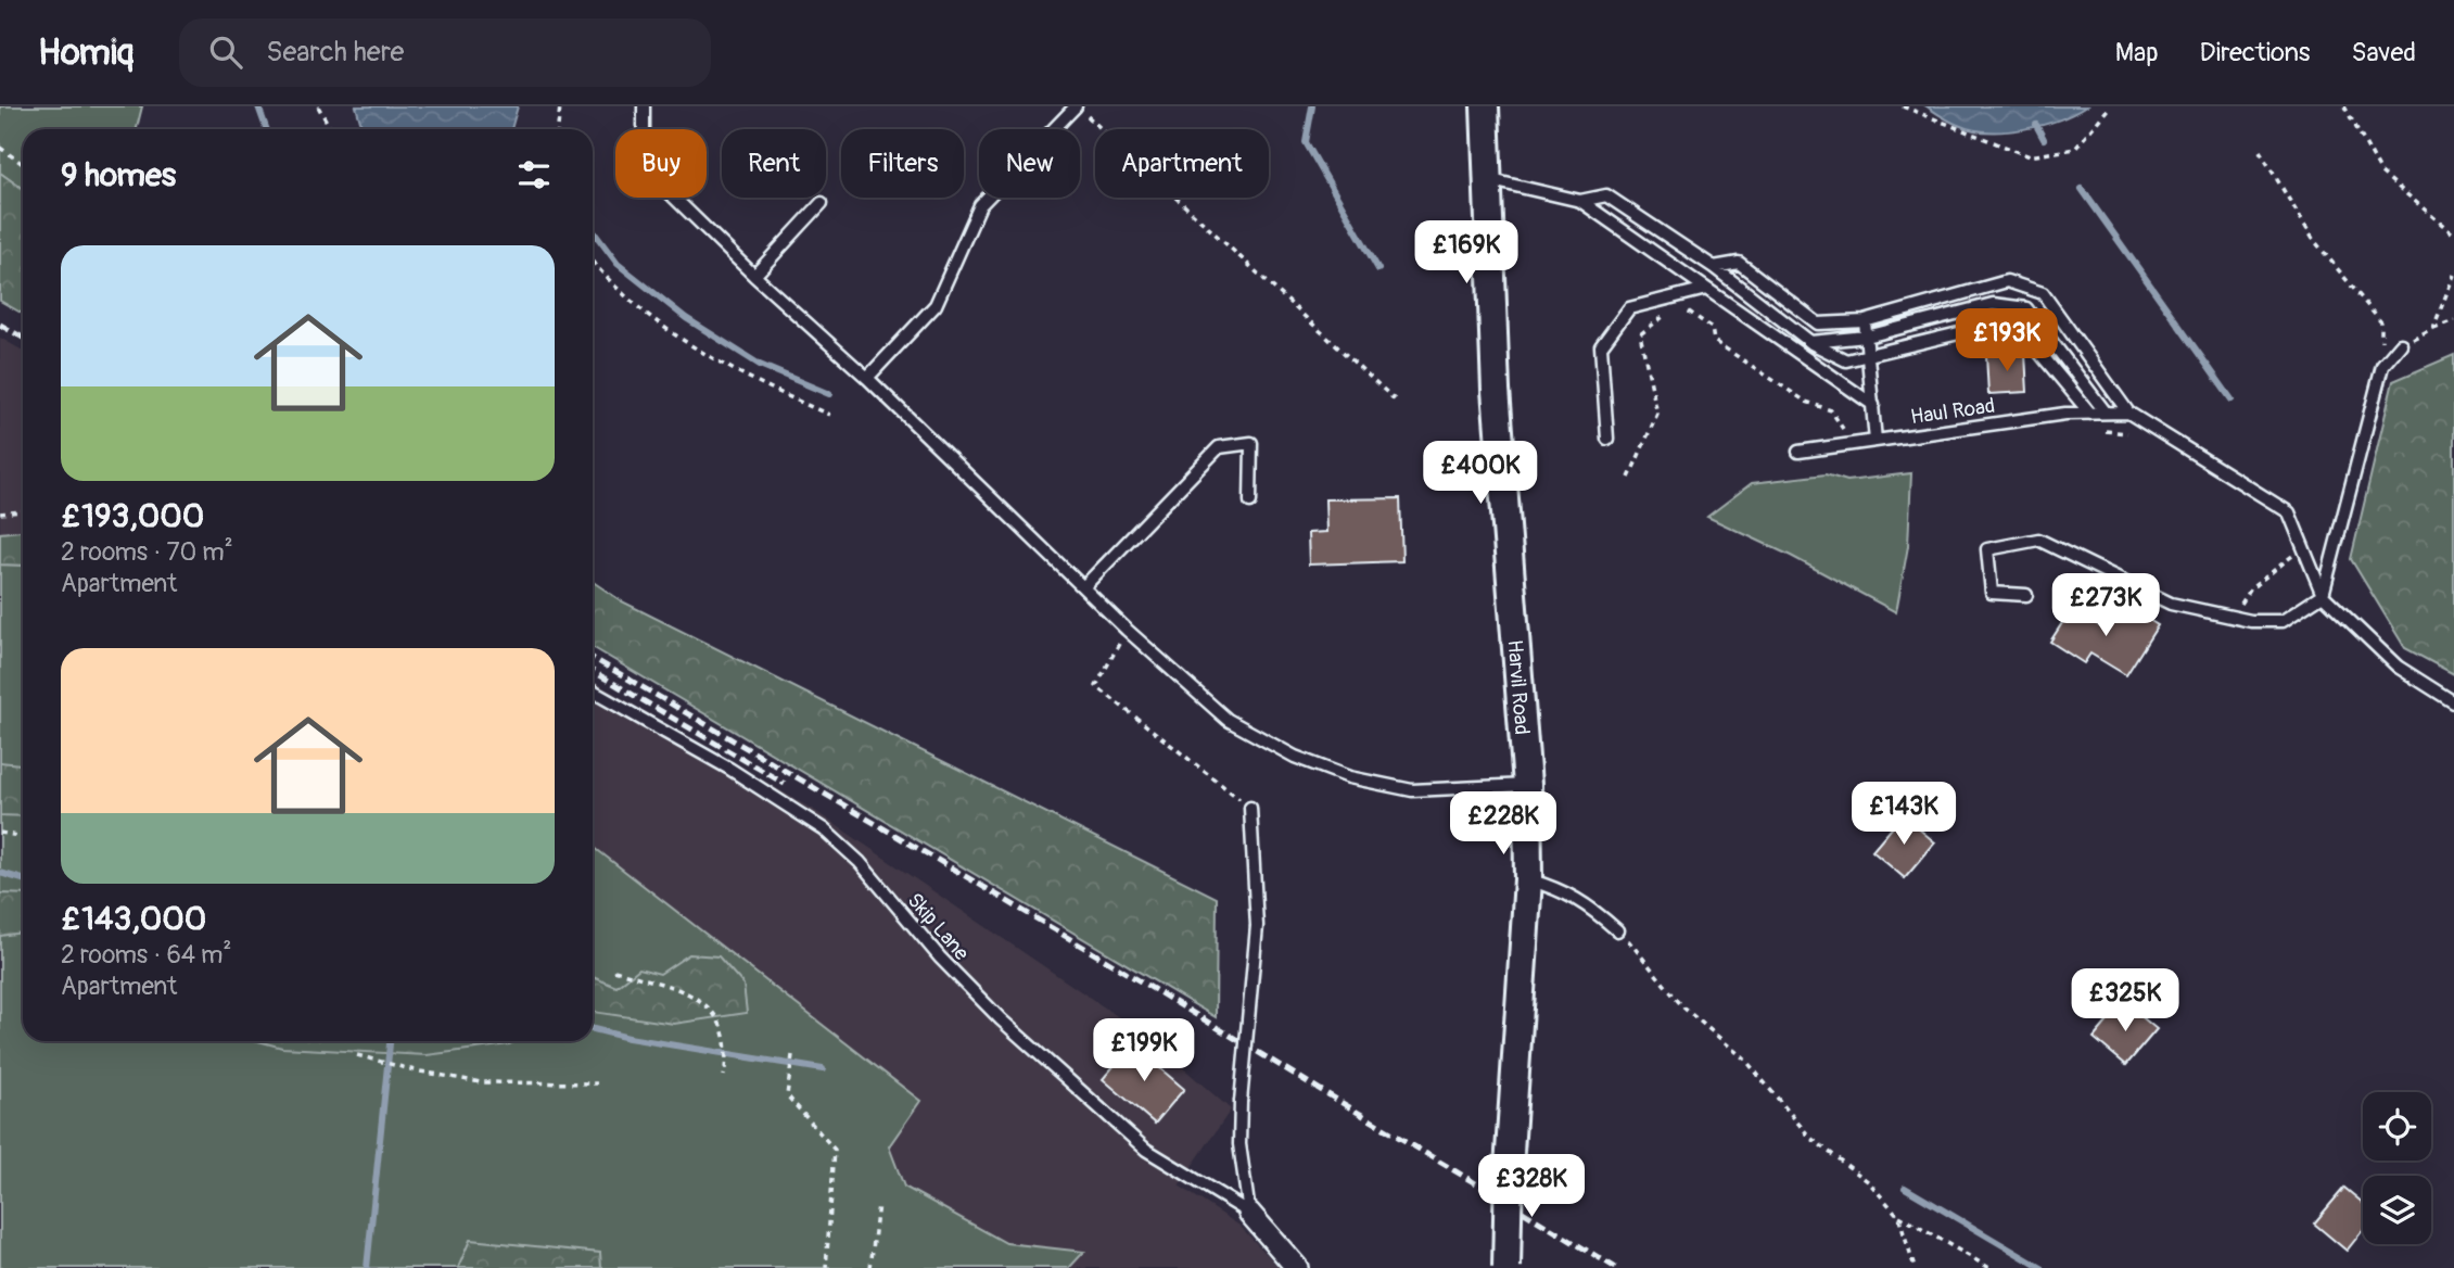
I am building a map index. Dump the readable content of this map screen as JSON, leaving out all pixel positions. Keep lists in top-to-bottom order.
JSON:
{
  "streets": {
    "street": ["Harvil Road"],
    "lane": ["Haul Road", "Skip Lane"]
  },
  "page": {
    "header": "Homiq",
    "search": "Search here",
    "nav": ["Map", "Directions", "Saved"],
    "chip": [
      "Buy",
      "Rent",
      "Filters",
      "New",
      "Apartment"
    ],
    "heading": "9 homes",
    "price": [
      "£169K",
      "£193K",
      "£400K",
      "£273K",
      "£143K",
      "£228K",
      "£325K",
      "£199K",
      "£328K"
    ],
    "list": [
      {
        "name": "£193,000",
        "note": "2 rooms · 70 m² · Apartment"
      },
      {
        "name": "£143,000",
        "note": "2 rooms · 64 m² · Apartment"
      }
    ]
  }
}
